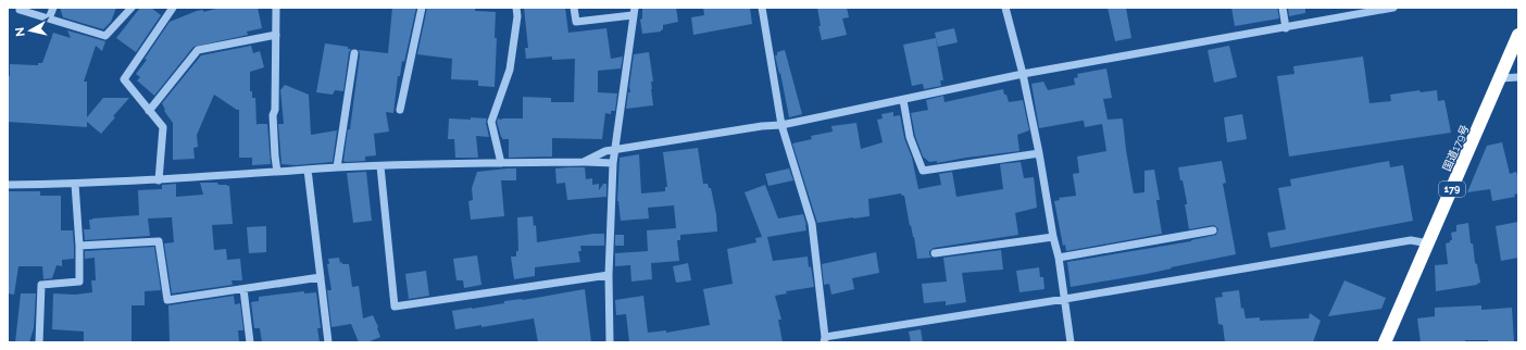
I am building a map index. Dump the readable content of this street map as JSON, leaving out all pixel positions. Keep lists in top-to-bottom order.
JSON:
{
  "streets": {
    "highway": ["国道179号", "179"]
  },
  "north": "left"
}
